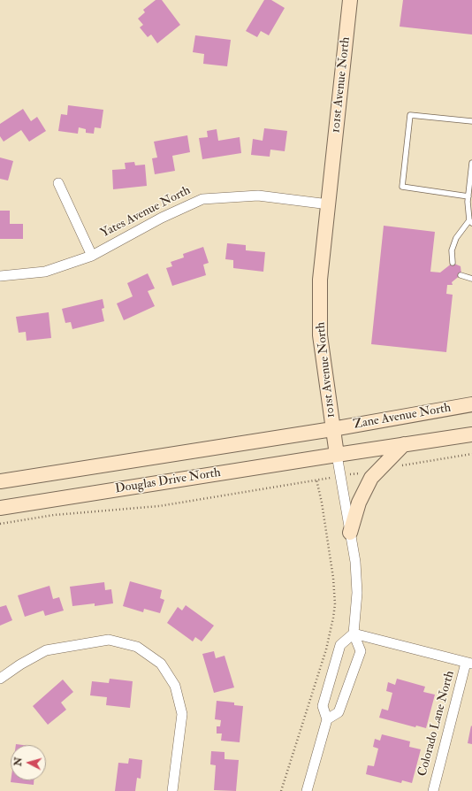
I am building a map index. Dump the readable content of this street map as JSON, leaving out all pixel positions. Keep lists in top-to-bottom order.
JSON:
{
  "streets": {
    "main road": ["101st Avenue North", "Zane Avenue North", "Douglas Drive North"],
    "street": ["Yates Avenue North", "Colorado Lane North"]
  },
  "crossings": [
    ["101st Avenue North", "Yates Avenue North"],
    ["101st Avenue North", "Zane Avenue North"],
    ["101st Avenue North", "Douglas Drive North"]
  ],
  "north": "left"
}
